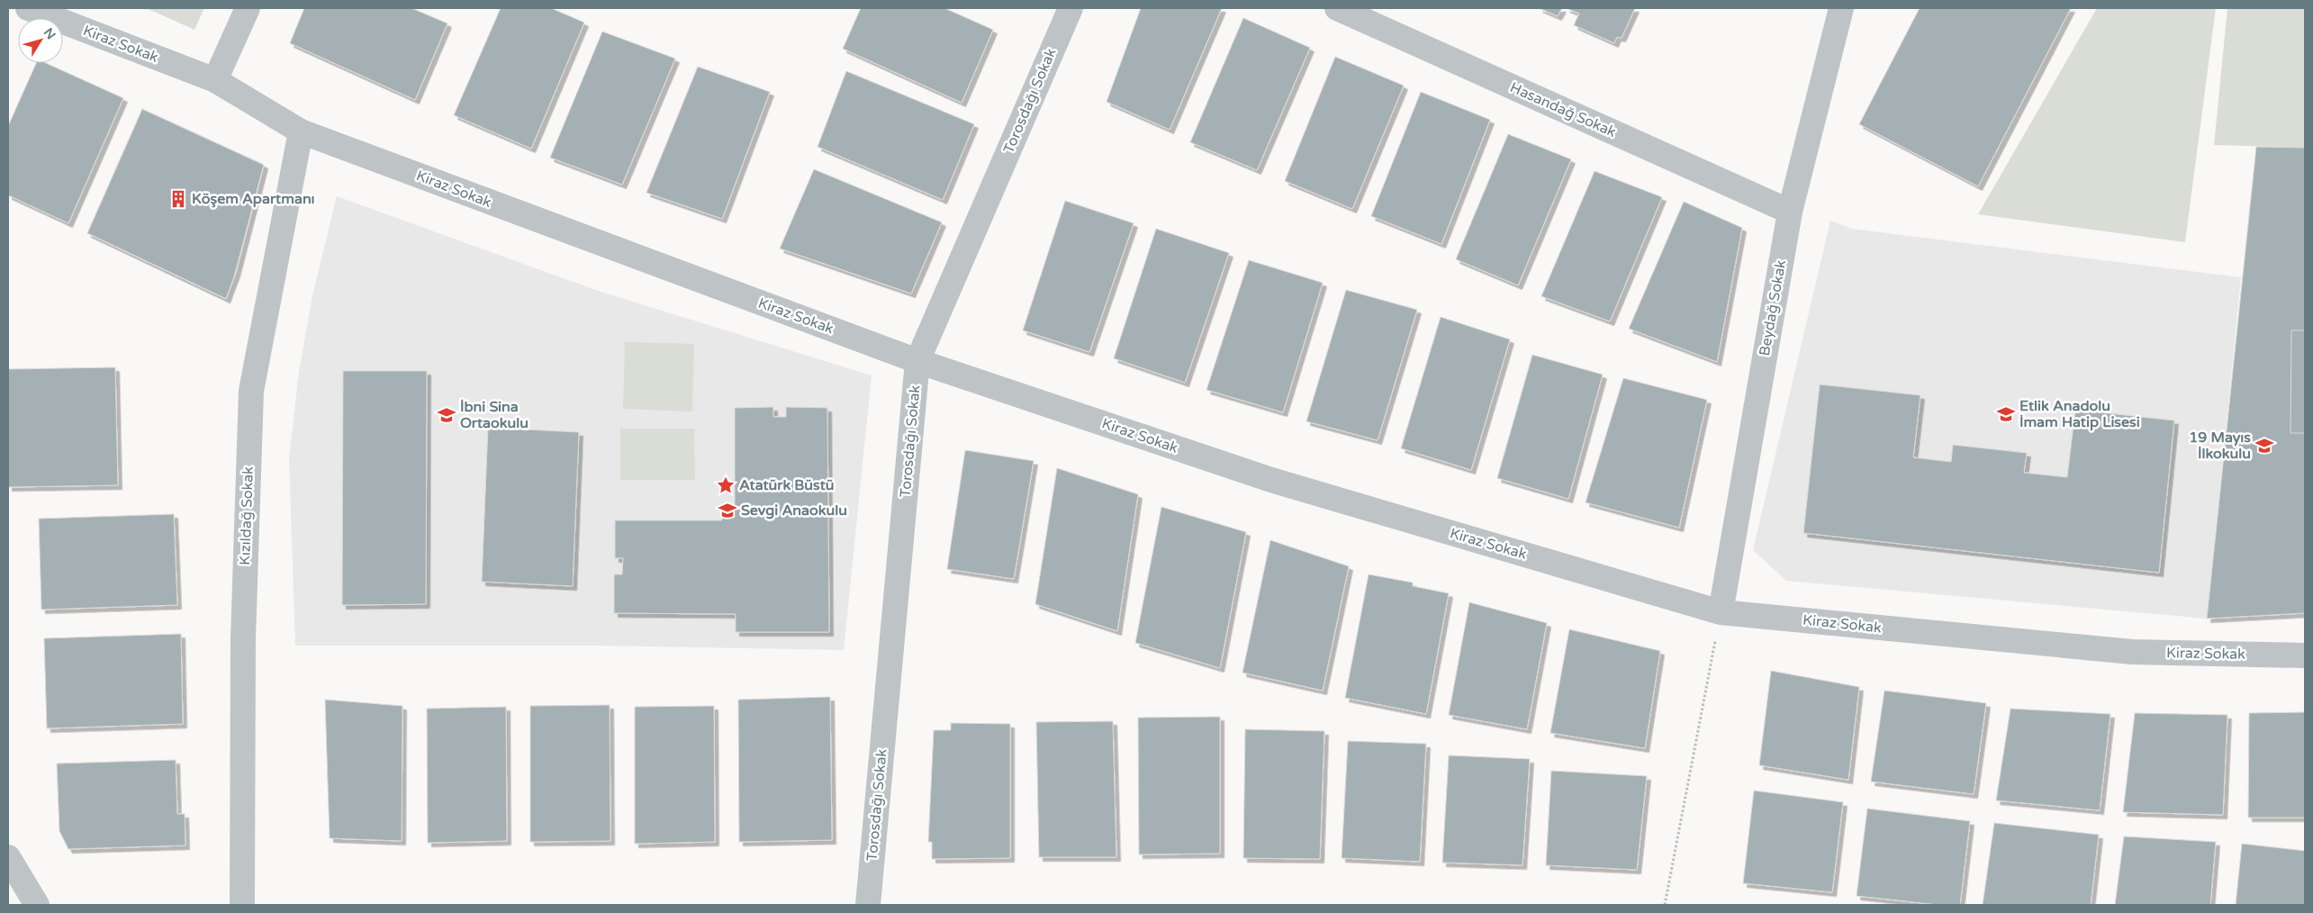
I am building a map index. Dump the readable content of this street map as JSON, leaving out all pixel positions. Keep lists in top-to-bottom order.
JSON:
{
  "streets": {
    "street": [
      "Kiraz Sokak",
      "Torosdağı Sokak",
      "Hasandağ Sokak",
      "Beydağ Sokak",
      "Kızıldağ Sokak"
    ]
  },
  "crossings": [
    ["Kiraz Sokak", "Torosdağı Sokak"],
    ["Kiraz Sokak", "Beydağ Sokak"],
    ["Kiraz Sokak", "Kızıldağ Sokak"],
    ["Hasandağ Sokak", "Beydağ Sokak"]
  ],
  "places": {
    "building": ["Köşem Apartmanı"],
    "school or university": [
      "Etlik Anadolu İmam Hatip Lisesi",
      "İbni Sina Ortaokulu",
      "19 Mayıs İlkokulu",
      "Sevgi Anaokulu"
    ],
    "place": ["Atatürk Büstü"]
  },
  "north": "top right"
}
